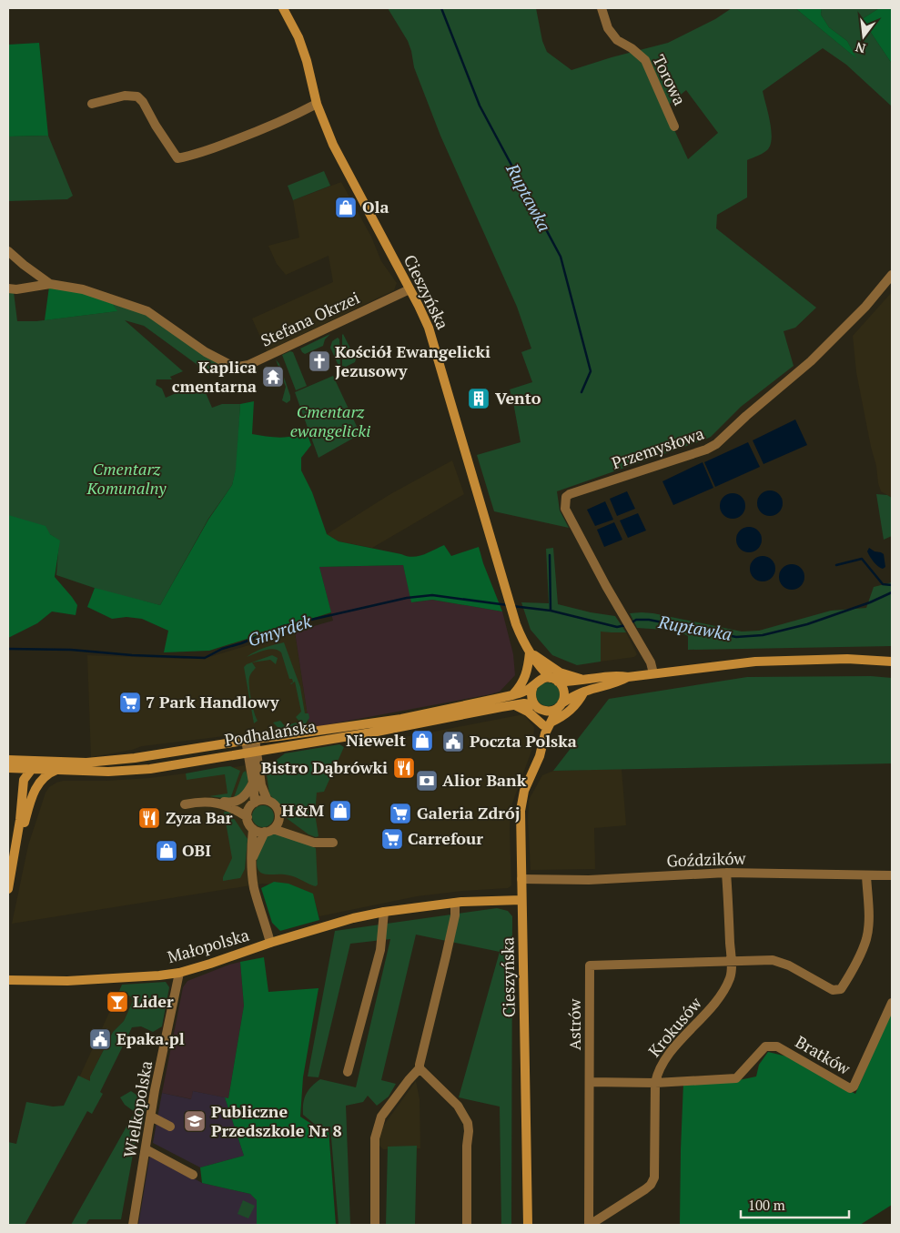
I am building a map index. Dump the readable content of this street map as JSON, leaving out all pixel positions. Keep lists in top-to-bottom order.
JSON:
{
  "streets": {
    "street": [
      "Torowa",
      "Cieszyńska",
      "Stefana Okrzei",
      "Przemysłowa",
      "Podhalańska",
      "Goździków",
      "Małopolska",
      "Astrów",
      "Krokusów",
      "Bratków",
      "Wielkopolska"
    ]
  },
  "crossings": [
    ["Cieszyńska", "Stefana Okrzei"],
    ["Cieszyńska", "Podhalańska"],
    ["Cieszyńska", "Goździków"],
    ["Cieszyńska", "Małopolska"],
    ["Goździków", "Krokusów"],
    ["Małopolska", "Wielkopolska"],
    ["Astrów", "Krokusów"],
    ["Astrów", "Bratków"],
    ["Krokusów", "Bratków"]
  ],
  "water": ["Ruptawka", "Gmyrdek"],
  "parks": ["Cmentarz ewangelicki", "Cmentarz Komunalny"],
  "places": {
    "shop": [
      "Ola",
      "Niewelt",
      "H&M",
      "OBI"
    ],
    "church": ["Kościół Ewangelicki Jezusowy"],
    "temple": ["Kaplica cmentarna"],
    "building": ["Vento"],
    "supermarket": ["7 Park Handlowy", "Galeria Zdrój", "Carrefour"],
    "public building": ["Poczta Polska", "Epaka.pl"],
    "restaurant": ["Bistro Dąbrówki", "Zyza Bar"],
    "bank": ["Alior Bank"],
    "bar": ["Lider"],
    "school or university": ["Publiczne Przedszkole Nr 8"]
  },
  "scale_bar": "100 m",
  "north": "bottom"
}
